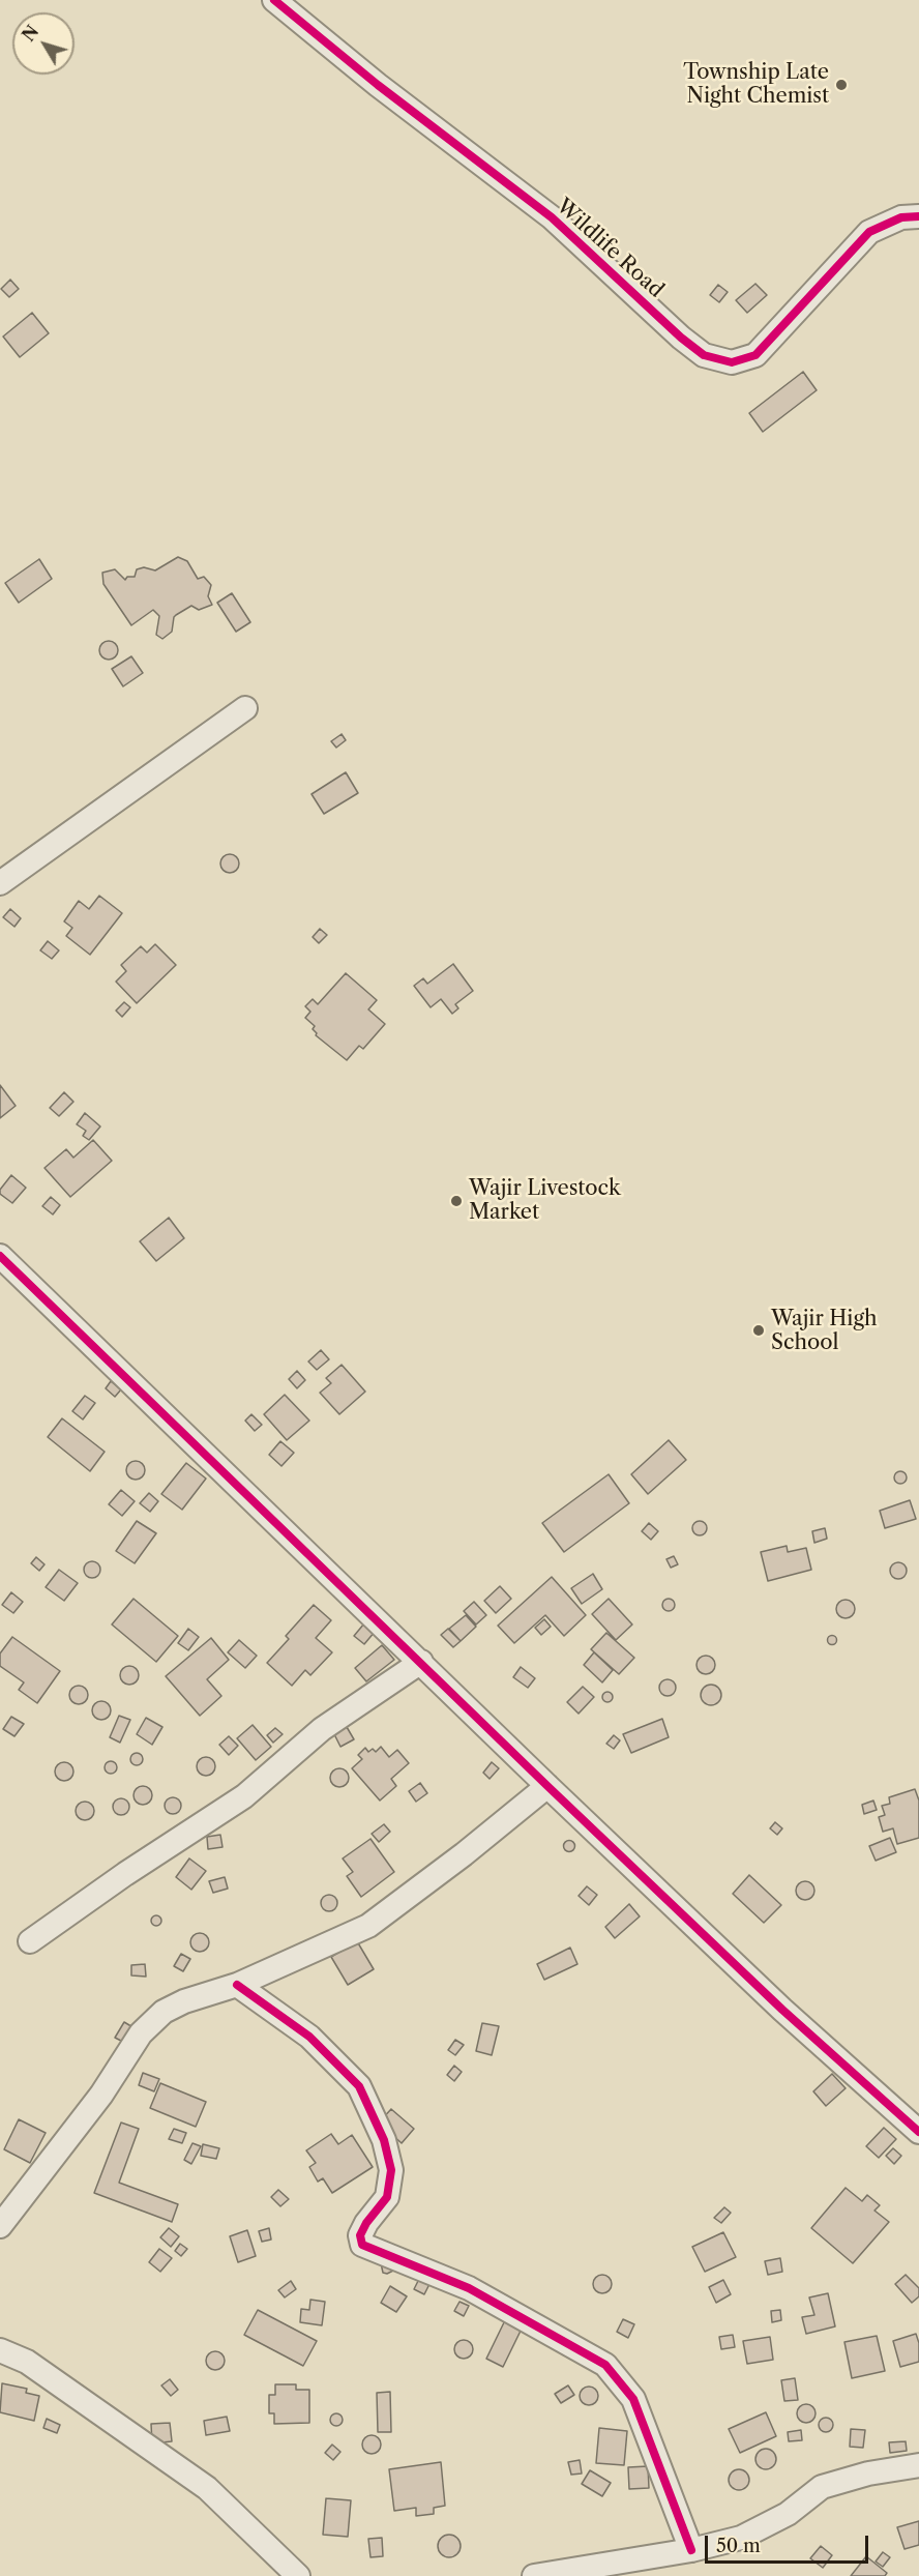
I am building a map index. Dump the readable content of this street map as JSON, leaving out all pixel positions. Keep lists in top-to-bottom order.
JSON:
{
  "streets": {
    "street": ["Wildlife Road"]
  },
  "places": ["Township Late Night Chemist", "Wajir Livestock Market", "Wajir High School"],
  "scale_bar": "50 m",
  "north": "top left"
}
